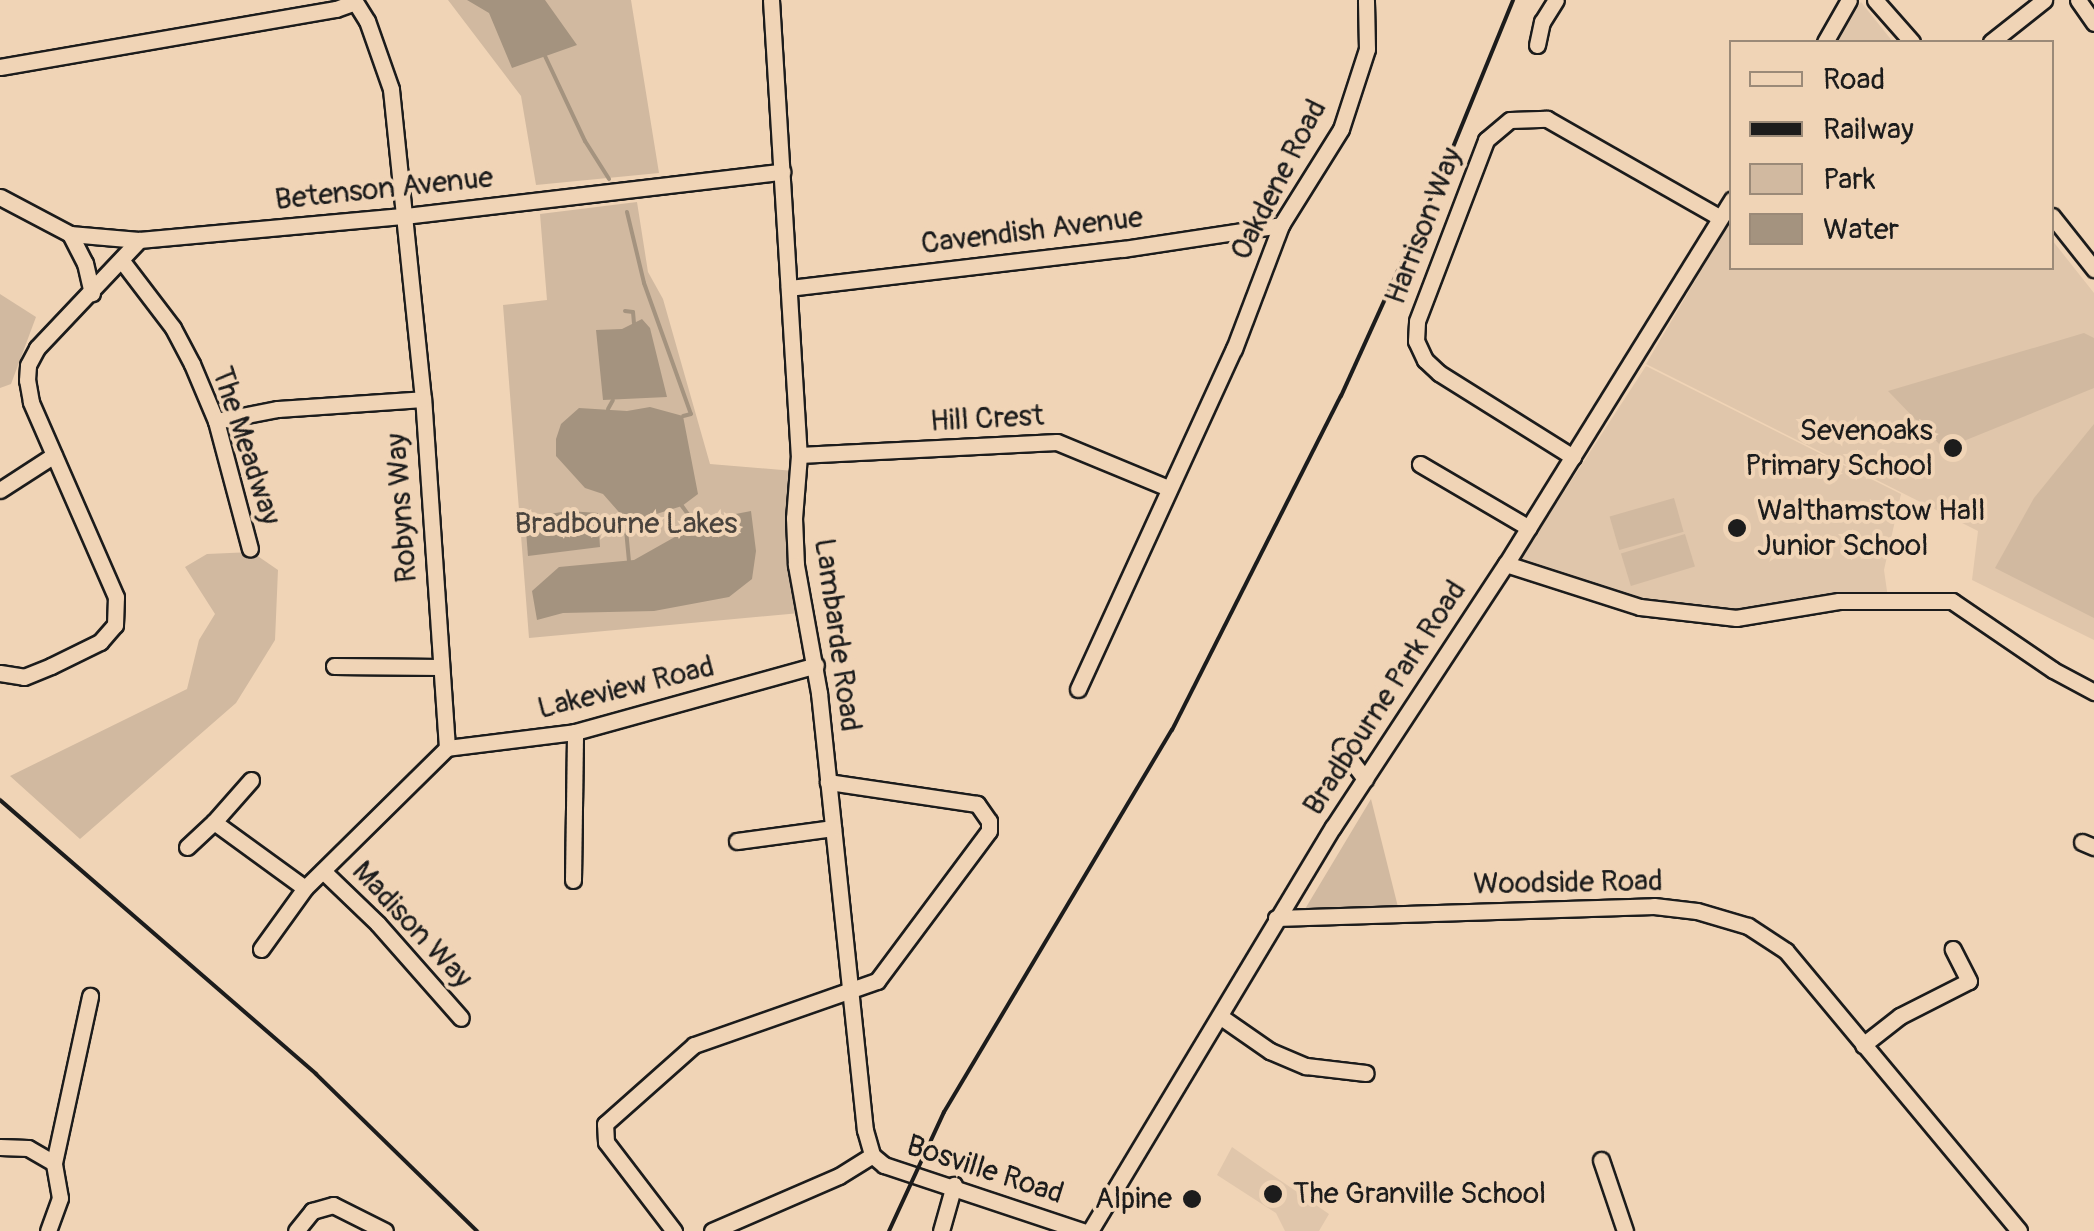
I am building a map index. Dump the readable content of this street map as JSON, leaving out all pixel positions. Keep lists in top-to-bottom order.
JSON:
{
  "streets": {
    "street": [
      "Oakdene Road",
      "Betenson Avenue",
      "Harrison Way",
      "Cavendish Avenue",
      "Hill Crest",
      "The Meadway",
      "Robyns Way",
      "Lambarde Road",
      "Lakeview Road",
      "Bradbourne Park Road",
      "Woodside Road",
      "Madison Way",
      "Bosville Road"
    ]
  },
  "crossings": [
    ["Oakdene Road", "Cavendish Avenue"],
    ["Oakdene Road", "Hill Crest"],
    ["Betenson Avenue", "Robyns Way"],
    ["Betenson Avenue", "Lambarde Road"],
    ["Harrison Way", "Bradbourne Park Road"],
    ["Cavendish Avenue", "Lambarde Road"],
    ["Hill Crest", "Lambarde Road"],
    ["Robyns Way", "Lakeview Road"],
    ["Lambarde Road", "Lakeview Road"],
    ["Lambarde Road", "Bosville Road"],
    ["Bradbourne Park Road", "Woodside Road"]
  ],
  "parks": ["Bradbourne Lakes"],
  "places": [
    "Sevenoaks Primary School",
    "Walthamstow Hall Junior School",
    "The Granville School",
    "Alpine"
  ],
  "legend": [
    "Road",
    "Railway",
    "Park",
    "Water"
  ]
}
